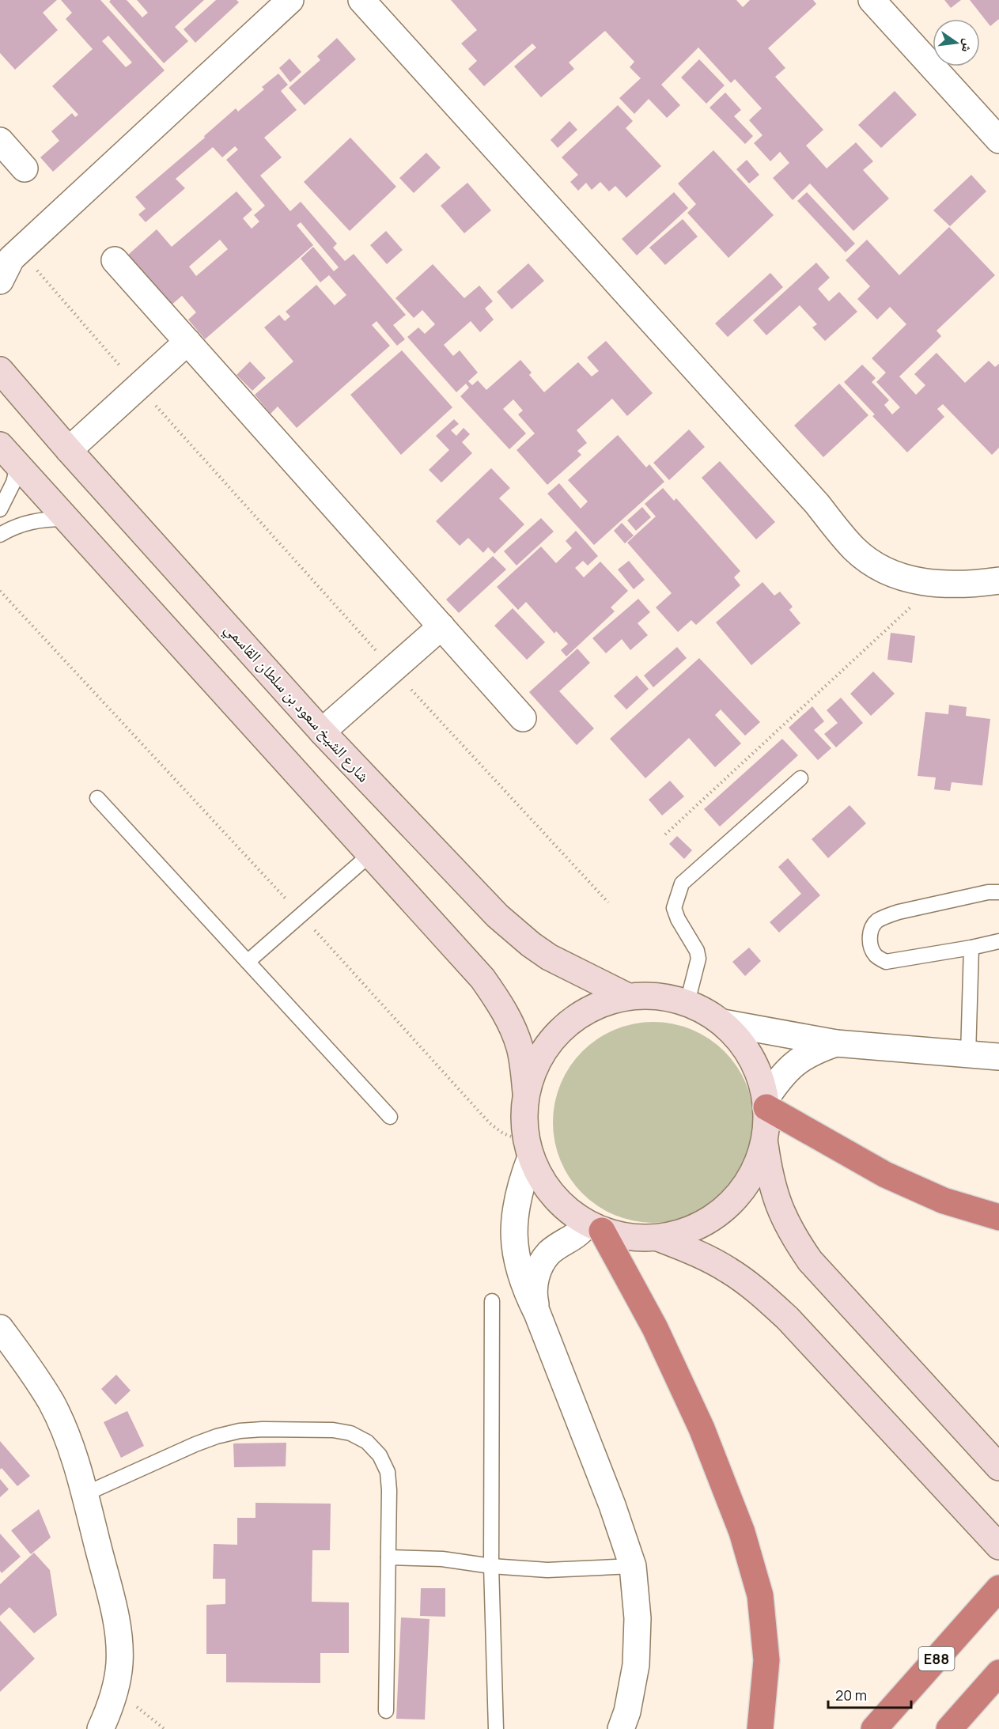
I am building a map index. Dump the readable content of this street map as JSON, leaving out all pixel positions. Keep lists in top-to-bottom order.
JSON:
{
  "streets": {
    "highway": ["E88"],
    "main road": ["شارع الشيخ سعود بن سلطان القاسمي"]
  },
  "scale_bar": "20 m",
  "north": "right"
}
